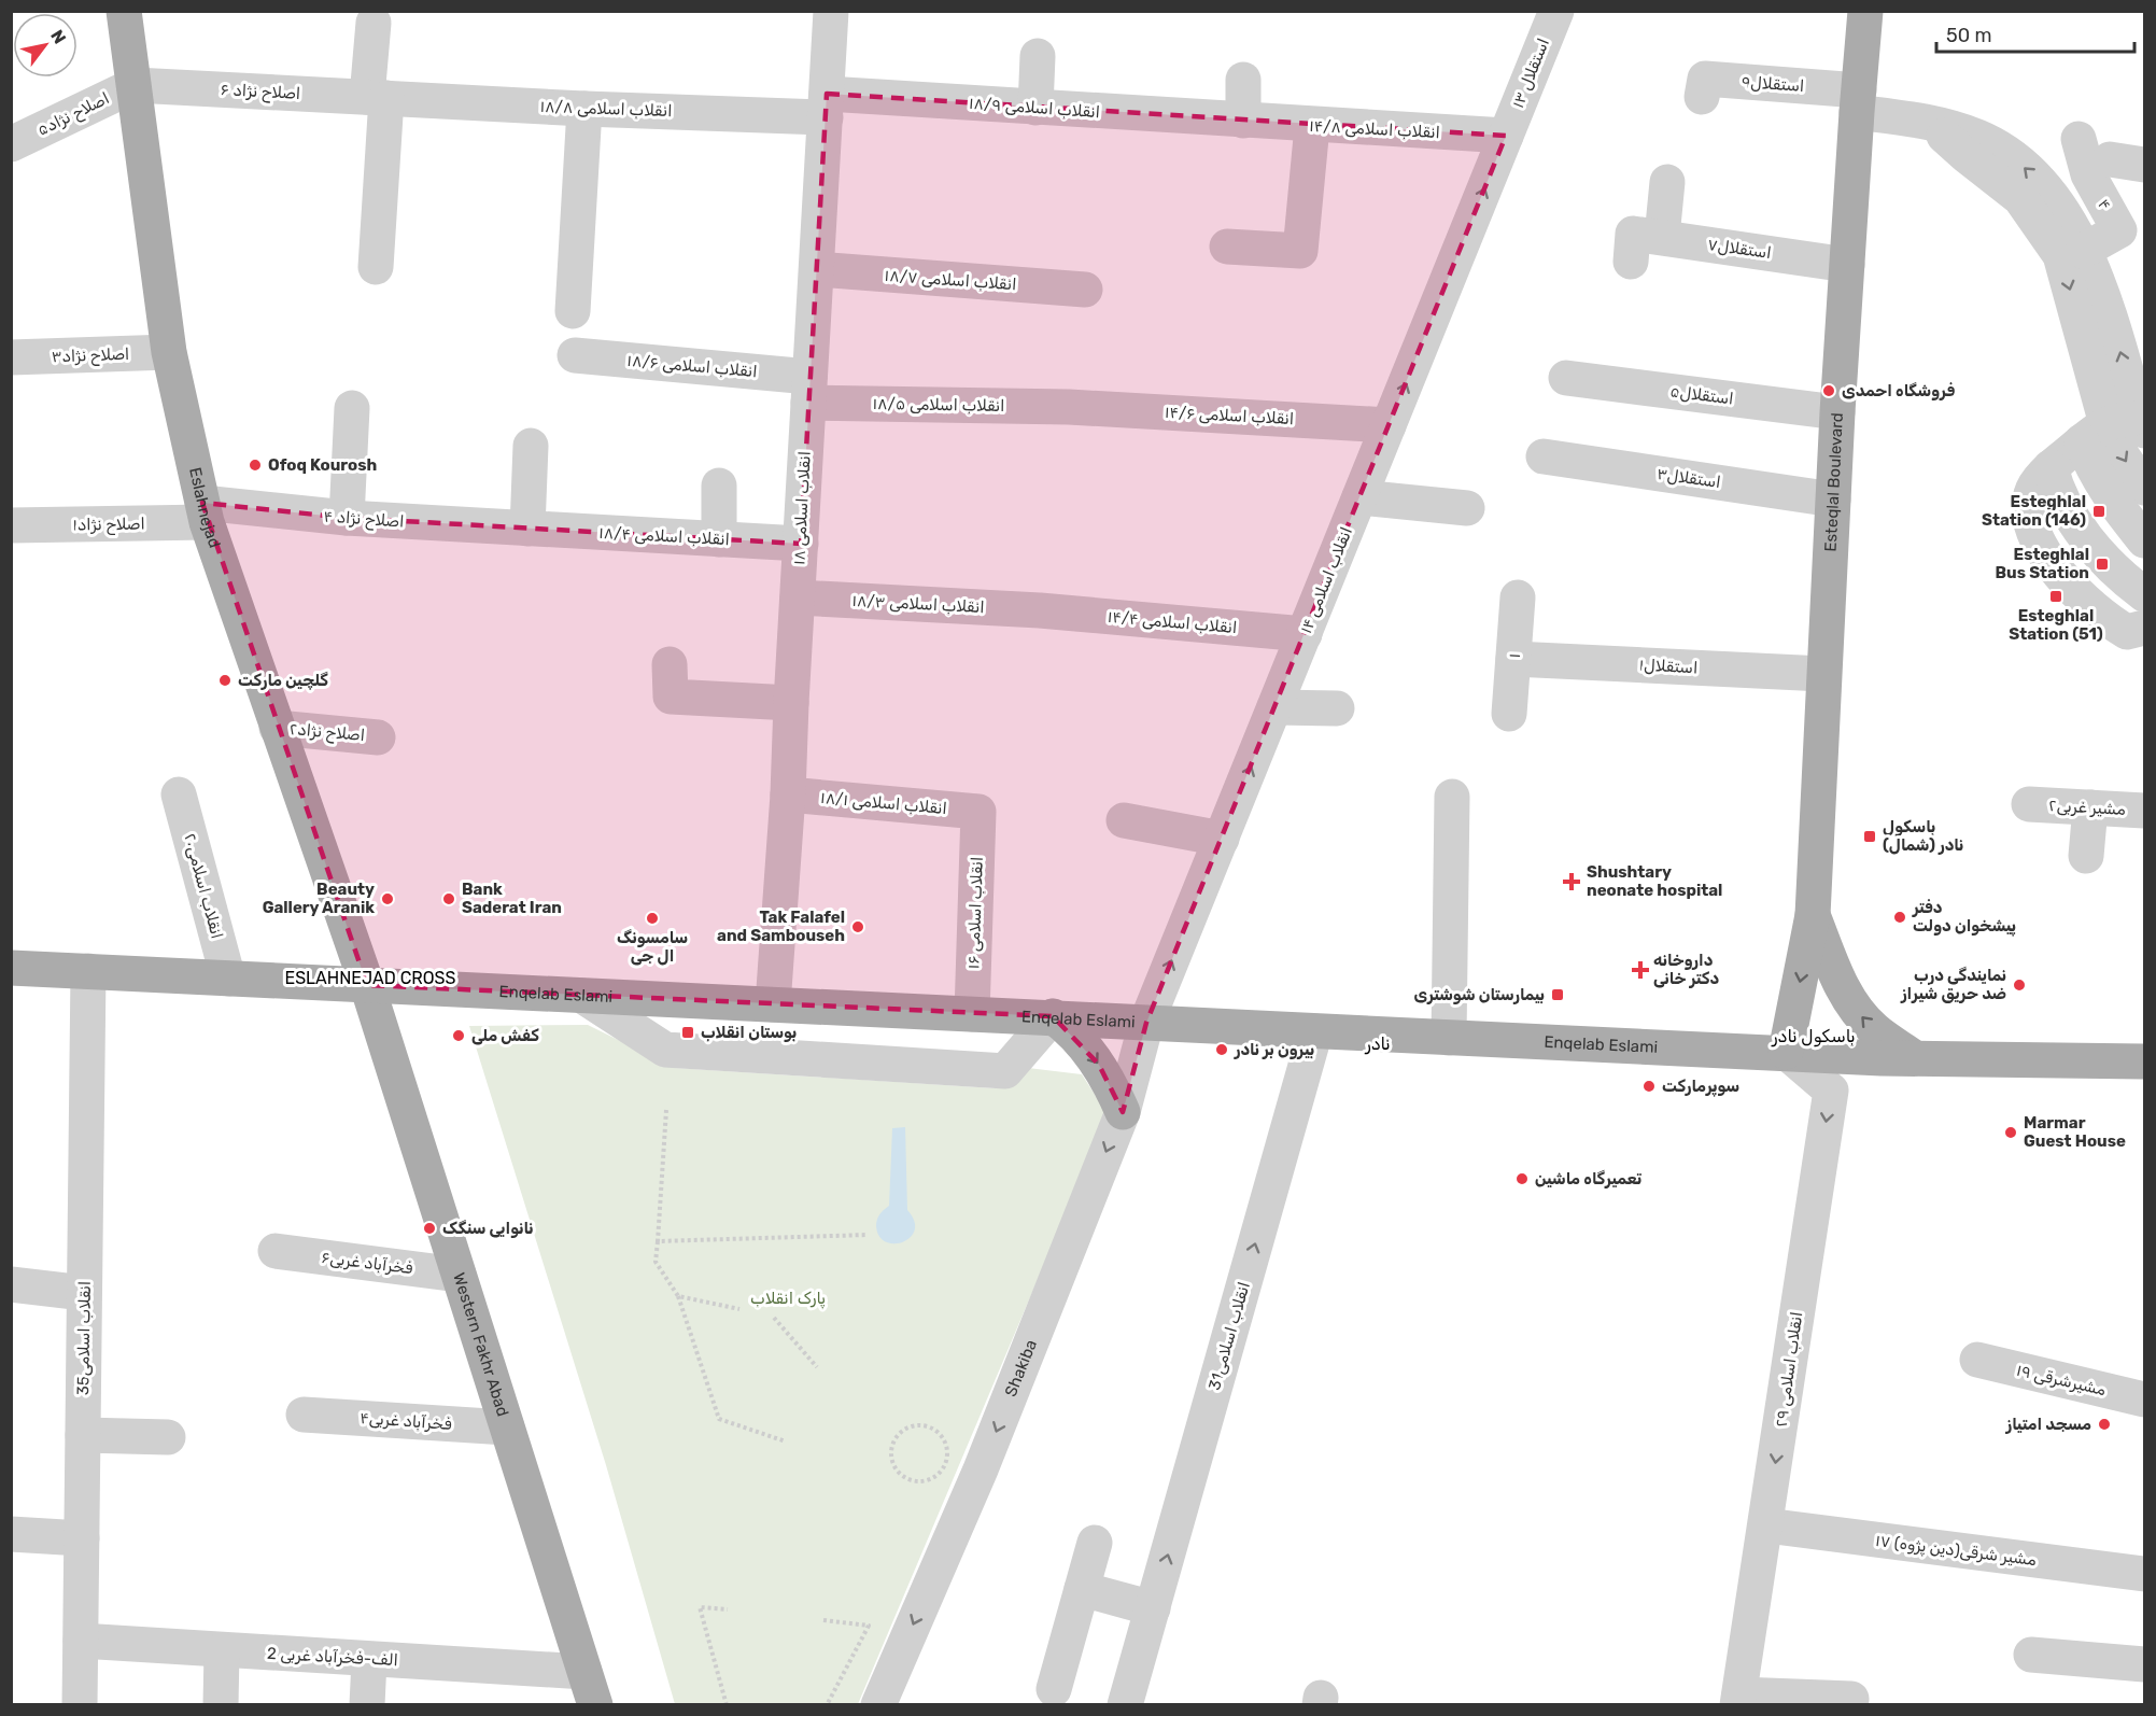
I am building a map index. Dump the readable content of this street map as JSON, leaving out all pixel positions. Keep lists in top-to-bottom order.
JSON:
{
  "streets": {
    "main road": [
      "Esteqlal Boulevard",
      "Eslahnejad",
      "Enqelab Eslami",
      "Western Fakhr Abad"
    ],
    "street": [
      "۱۳ استقلال",
      "استقلال۹",
      "۶ اصلاح نژاد",
      "۱۸/۹ انقلاب اسلامی",
      "۱۸/۸ انقلاب اسلامی",
      "اصلاح نژاد۵",
      "۱۴/۸ انقلاب اسلامی",
      "۴",
      "استقلال۷",
      "۱۸/۷ انقلاب اسلامی",
      "اصلاح نژاد۳",
      "۱۸/۶ انقلاب اسلامی",
      "استقلال۵",
      "۱۸/۵ انقلاب اسلامی",
      "۱۴/۶ انقلاب اسلامی",
      "استقلال۳",
      "۱۸ انقلاب اسلامی",
      "۴ اصلاح نژاد",
      "اصلاح نژاد۱",
      "۱۸/۴ انقلاب اسلامی",
      "۱۴ انقلاب اسلامی",
      "۱۸/۳ انقلاب اسلامی",
      "۱۴/۴ انقلاب اسلامی",
      "۱",
      "استقلال۱",
      "اصلاح نژاد۲",
      "۱۸/۱ انقلاب اسلامی",
      "۲مشیر غربی",
      "انقلاب اسلامی۲۰",
      "۱۶ انقلاب اسلامی",
      "۶فخرآباد غربی",
      "31انقلاب اسلامی",
      "35انقلاب اسلامی",
      "Shakiba",
      "انقلاب اسلامی ۲۹",
      "مشیرشرقی ۱۹",
      "۴فخرآباد غربی",
      "۱۷ مشیر شرقی(دین پژوه)",
      "2 الف-فخرآباد غربی"
    ]
  },
  "crossings": [
    ["۱۳ استقلال", "۱۴/۸ انقلاب اسلامی"],
    ["۱۳ استقلال", "۱۴ انقلاب اسلامی"],
    ["استقلال۹", "Esteqlal Boulevard"],
    ["۶ اصلاح نژاد", "۱۸/۸ انقلاب اسلامی"],
    ["۶ اصلاح نژاد", "اصلاح نژاد۵"],
    ["۶ اصلاح نژاد", "Eslahnejad"],
    ["۱۸/۹ انقلاب اسلامی", "۱۸/۸ انقلاب اسلامی"],
    ["۱۸/۹ انقلاب اسلامی", "۱۴/۸ انقلاب اسلامی"],
    ["۱۸/۹ انقلاب اسلامی", "۱۸ انقلاب اسلامی"],
    ["۱۸/۸ انقلاب اسلامی", "۱۸ انقلاب اسلامی"],
    ["اصلاح نژاد۵", "Eslahnejad"],
    ["۱۴/۸ انقلاب اسلامی", "۱۴ انقلاب اسلامی"],
    ["استقلال۷", "Esteqlal Boulevard"],
    ["۱۸/۷ انقلاب اسلامی", "۱۸ انقلاب اسلامی"],
    ["اصلاح نژاد۳", "Eslahnejad"],
    ["۱۸/۶ انقلاب اسلامی", "۱۸/۵ انقلاب اسلامی"],
    ["۱۸/۶ انقلاب اسلامی", "۱۸ انقلاب اسلامی"],
    ["استقلال۵", "Esteqlal Boulevard"],
    ["۱۸/۵ انقلاب اسلامی", "۱۴/۶ انقلاب اسلامی"],
    ["۱۸/۵ انقلاب اسلامی", "۱۸ انقلاب اسلامی"],
    ["۱۴/۶ انقلاب اسلامی", "۱۴ انقلاب اسلامی"],
    ["استقلال۳", "Esteqlal Boulevard"],
    ["Esteqlal Boulevard", "استقلال۱"],
    ["Esteqlal Boulevard", "Enqelab Eslami"],
    ["Esteqlal Boulevard", "انقلاب اسلامی ۲۹"],
    ["Eslahnejad", "۴ اصلاح نژاد"],
    ["Eslahnejad", "اصلاح نژاد۱"],
    ["Eslahnejad", "اصلاح نژاد۲"],
    ["Eslahnejad", "Enqelab Eslami"],
    ["Eslahnejad", "Western Fakhr Abad"],
    ["۱۸ انقلاب اسلامی", "۱۸/۴ انقلاب اسلامی"],
    ["۱۸ انقلاب اسلامی", "۱۸/۳ انقلاب اسلامی"],
    ["۱۸ انقلاب اسلامی", "۱۸/۱ انقلاب اسلامی"],
    ["۱۸ انقلاب اسلامی", "Enqelab Eslami"],
    ["۴ اصلاح نژاد", "اصلاح نژاد۱"],
    ["۴ اصلاح نژاد", "۱۸/۴ انقلاب اسلامی"],
    ["۱۴ انقلاب اسلامی", "۱۴/۴ انقلاب اسلامی"],
    ["۱۴ انقلاب اسلامی", "Enqelab Eslami"],
    ["۱۴ انقلاب اسلامی", "Shakiba"],
    ["۱۸/۳ انقلاب اسلامی", "۱۴/۴ انقلاب اسلامی"],
    ["۱", "استقلال۱"],
    ["۱۸/۱ انقلاب اسلامی", "۱۶ انقلاب اسلامی"],
    ["انقلاب اسلامی۲۰", "Enqelab Eslami"],
    ["۱۶ انقلاب اسلامی", "Enqelab Eslami"],
    ["Enqelab Eslami", "31انقلاب اسلامی"],
    ["Enqelab Eslami", "35انقلاب اسلامی"],
    ["Enqelab Eslami", "Western Fakhr Abad"],
    ["Enqelab Eslami", "Shakiba"],
    ["Enqelab Eslami", "انقلاب اسلامی ۲۹"],
    ["۶فخرآباد غربی", "Western Fakhr Abad"],
    ["35انقلاب اسلامی", "2 الف-فخرآباد غربی"],
    ["Western Fakhr Abad", "۴فخرآباد غربی"],
    ["Western Fakhr Abad", "2 الف-فخرآباد غربی"],
    ["انقلاب اسلامی ۲۹", "۱۷ مشیر شرقی(دین پژوه)"]
  ],
  "one_way": ["31انقلاب اسلامی", "Shakiba", "انقلاب اسلامی ۲۹"],
  "districts": ["ESLAHNEJAD CROSS", "باسکول نادر", "نادر"],
  "parks": ["پارک انقلاب"],
  "places": {
    "other": [
      "فروشگاه احمدی",
      "Ofoq Kourosh",
      "گلچین مارکت",
      "Beauty Gallery Aranik",
      "Bank Saderat Iran",
      "دفتر پیشخوان دولت",
      "سامسونگ ال جی",
      "Tak Falafel and Sambouseh",
      "نمایندگی درب ضد حریق شیراز",
      "کفش ملی",
      "بیرون بر نادر",
      "سوپرمارکت",
      "Marmar Guest House",
      "تعمیرگاه ماشین",
      "نانوایی سنگک",
      "مسجد امتیاز"
    ],
    "transit": [
      "Esteghlal Station (146)",
      "Esteghlal Bus Station",
      "Esteghlal Station (51)",
      "باسکول نادر (شمال)",
      "بیمارستان شوشتری",
      "بوستان انقلاب"
    ],
    "health": ["Shushtary neonate hospital", "داروخانه دکتر خانی"]
  },
  "scale_bar": "50 m",
  "north": "top right"
}
